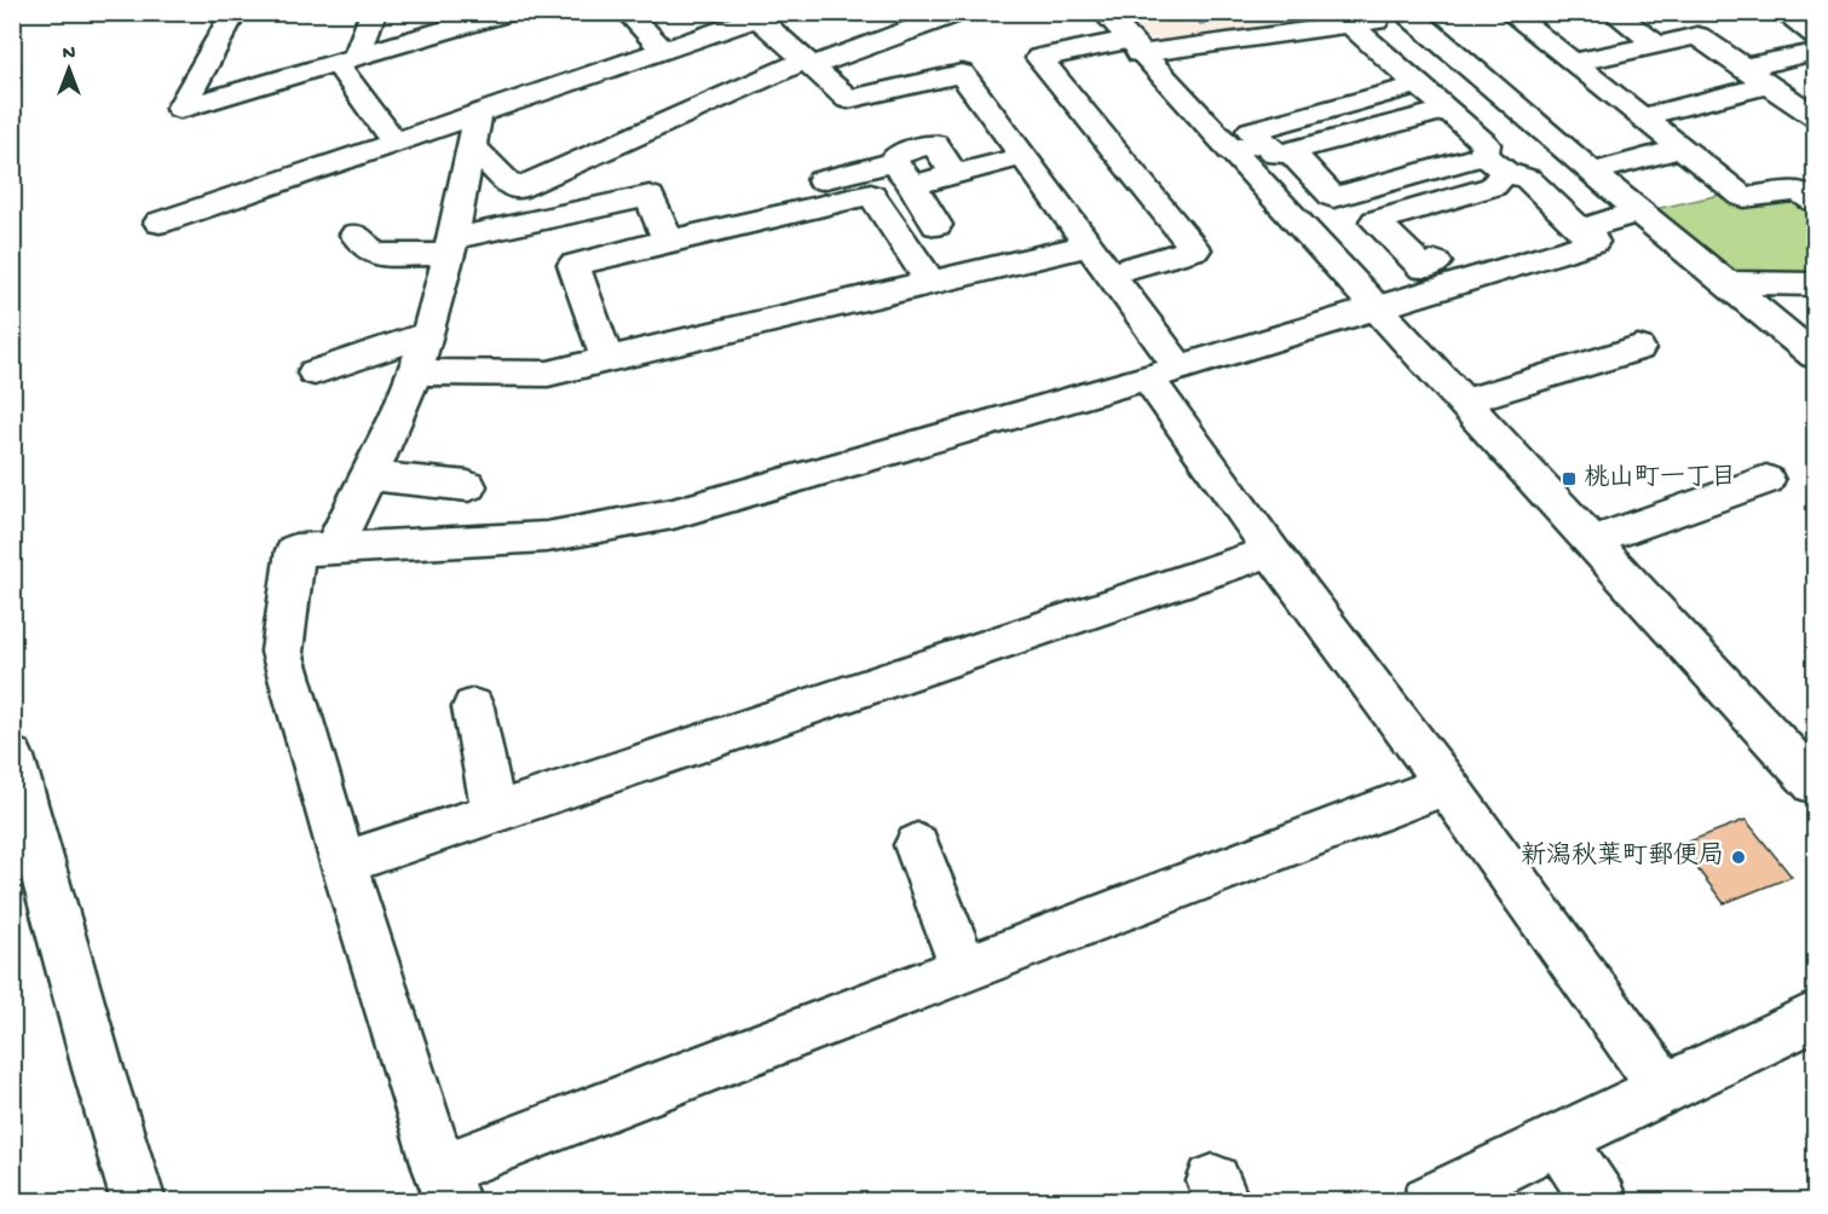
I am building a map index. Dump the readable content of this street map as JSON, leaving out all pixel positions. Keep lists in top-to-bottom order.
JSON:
{
  "places": {
    "transit": ["桃山町一丁目"],
    "other": ["新潟秋葉町郵便局"]
  },
  "north": "top"
}
